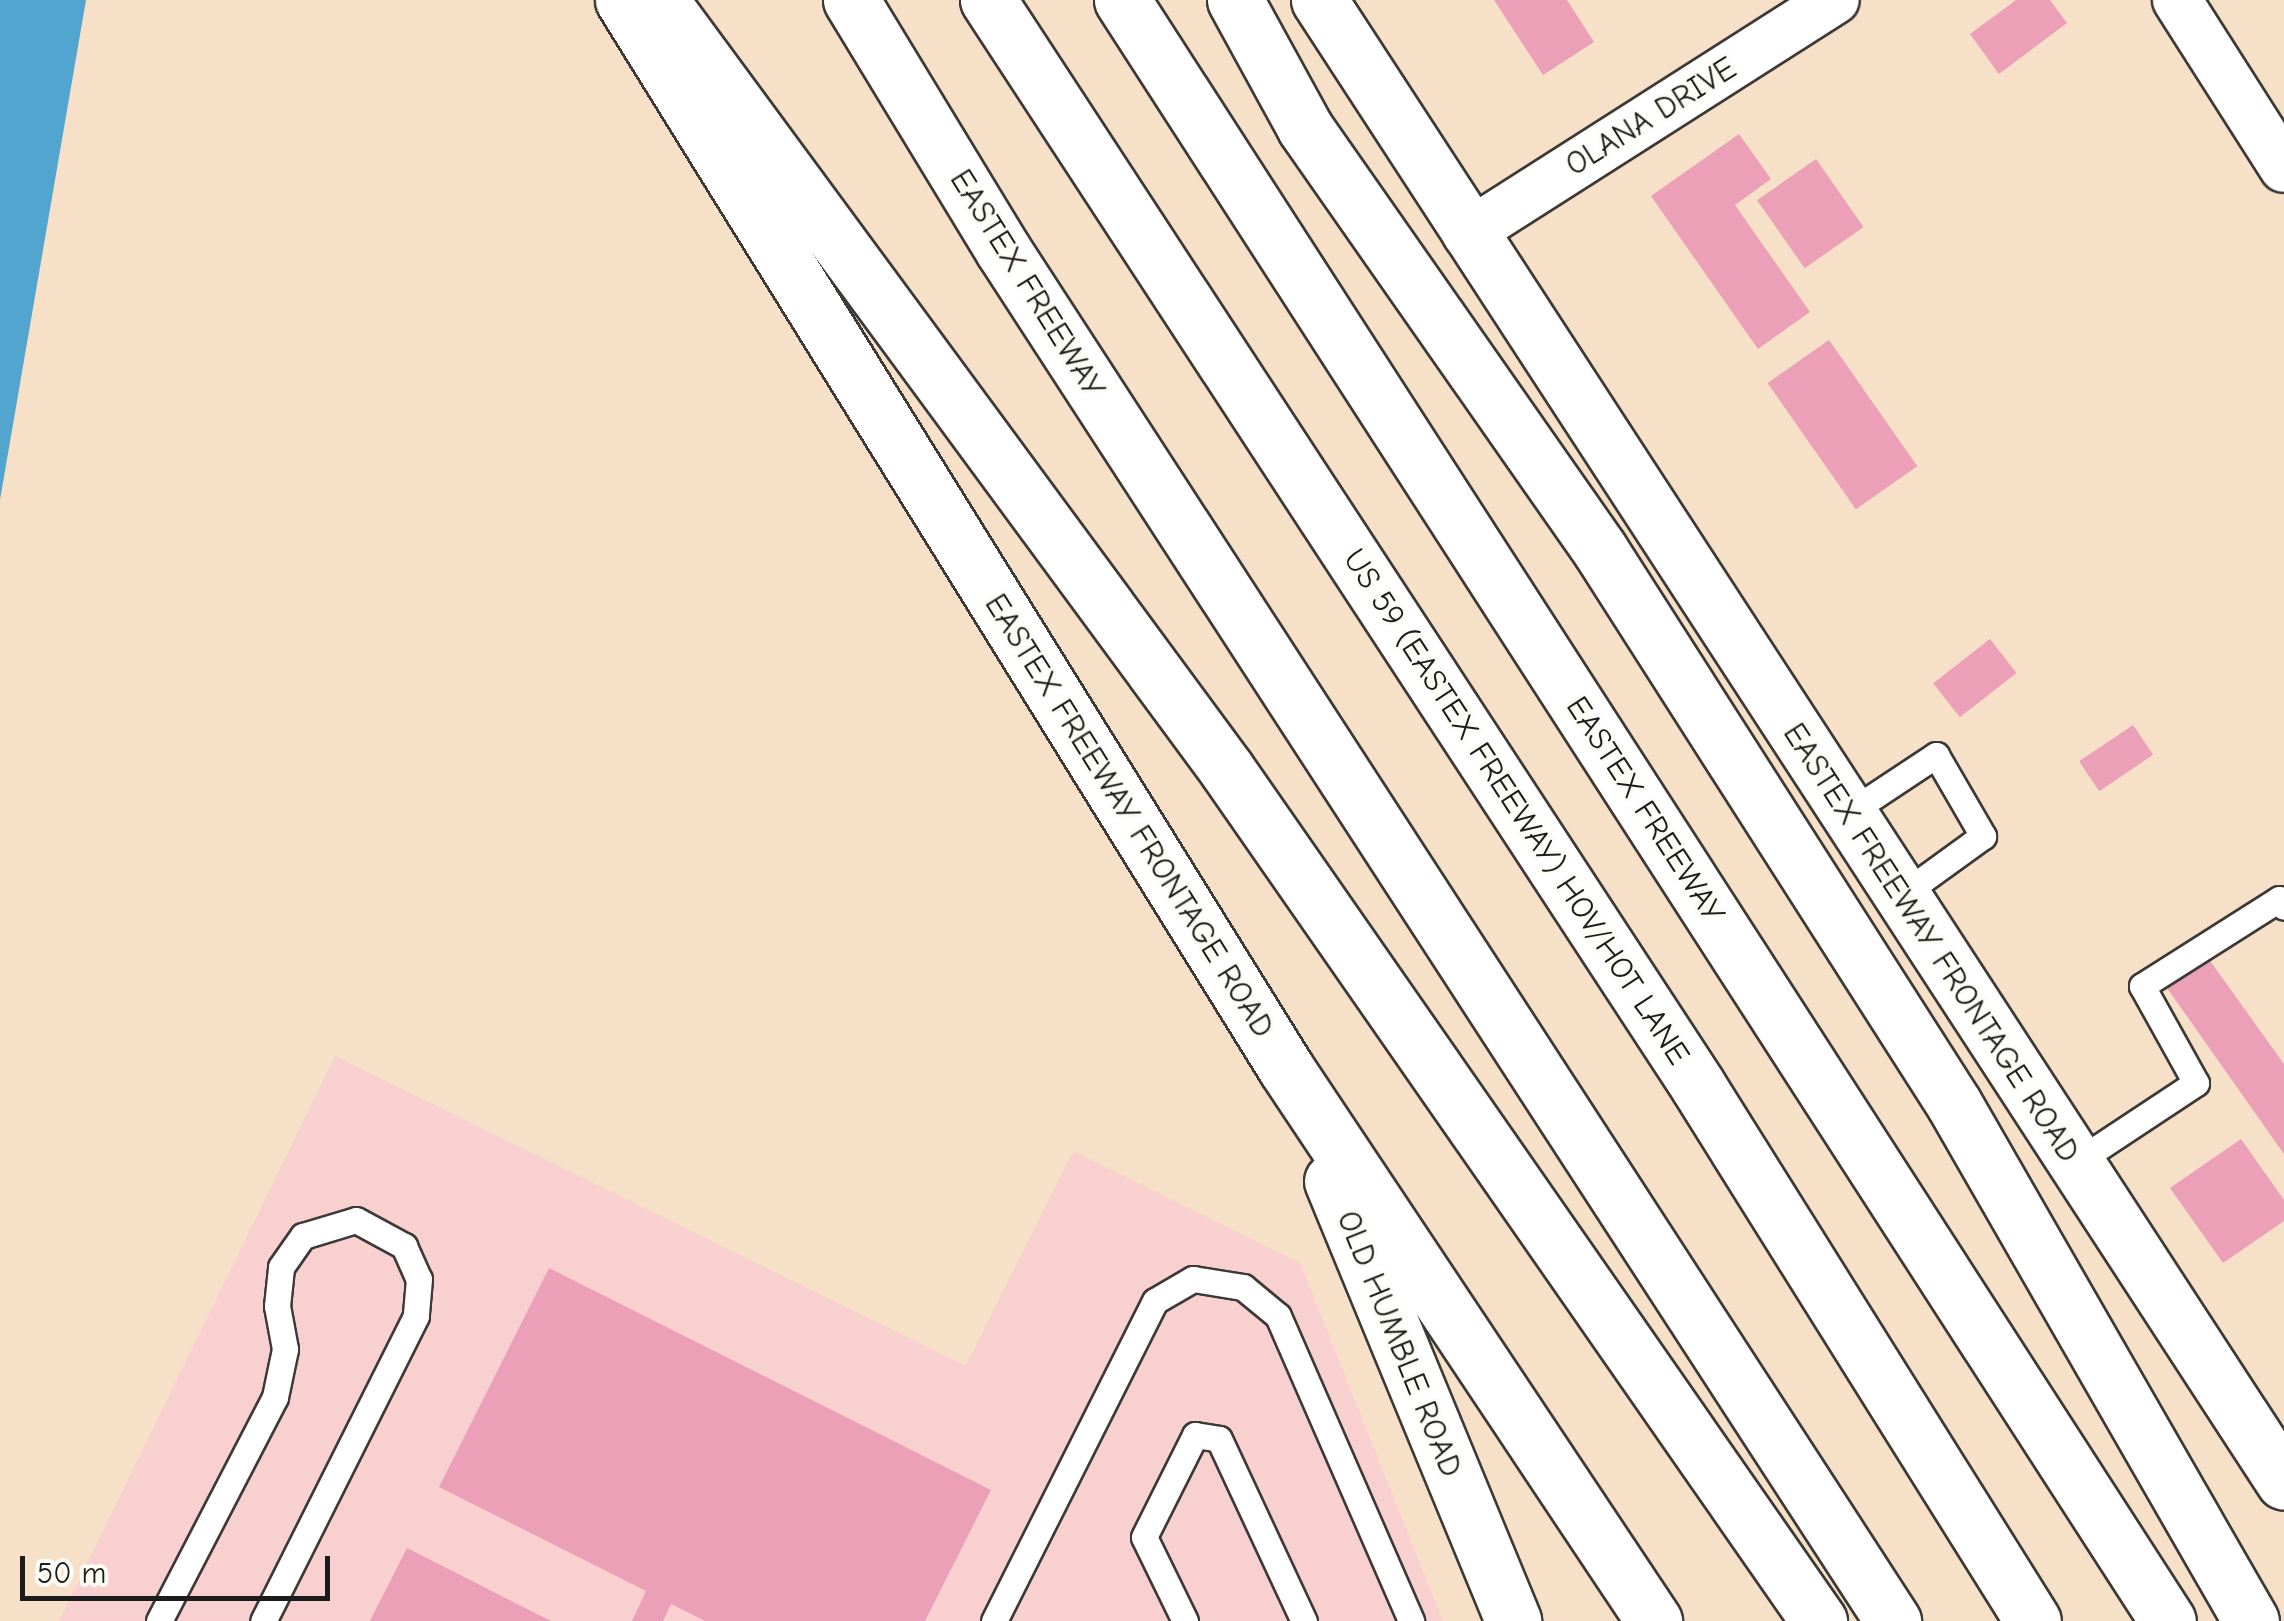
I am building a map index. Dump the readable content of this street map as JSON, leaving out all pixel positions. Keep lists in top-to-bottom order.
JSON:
{
  "streets": {
    "main road": [
      "EASTEX FREEWAY",
      "US 59 (EASTEX FREEWAY) HOV/HOT LANE",
      "EASTEX FREEWAY FRONTAGE ROAD",
      "OLD HUMBLE ROAD"
    ],
    "street": ["OLANA DRIVE"]
  },
  "crossings": [
    ["OLANA DRIVE", "EASTEX FREEWAY FRONTAGE ROAD"],
    ["EASTEX FREEWAY FRONTAGE ROAD", "OLD HUMBLE ROAD"]
  ],
  "scale_bar": "50 m"
}
